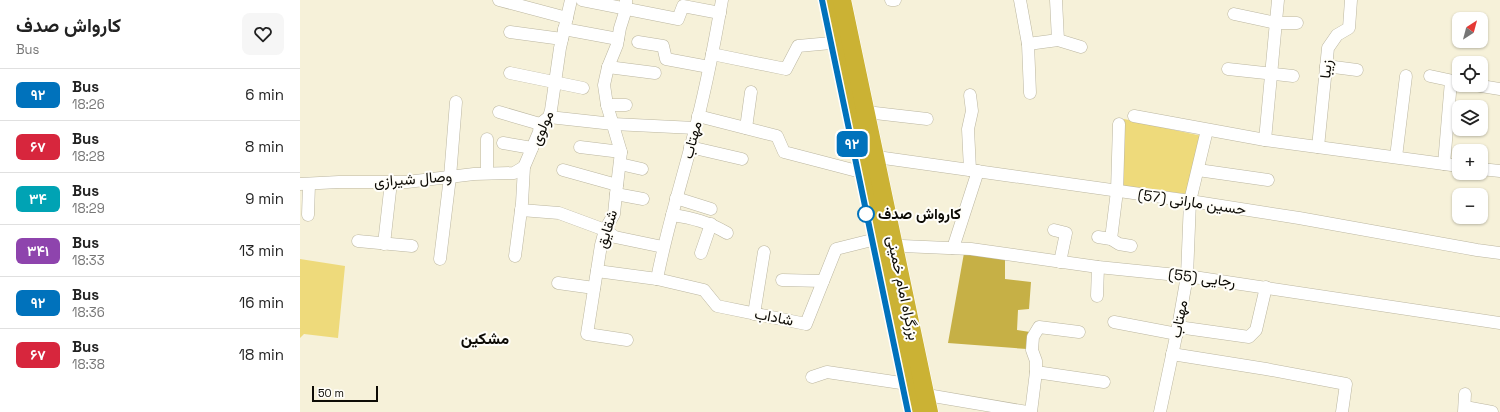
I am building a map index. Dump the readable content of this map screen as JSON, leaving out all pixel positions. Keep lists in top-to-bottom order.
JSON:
{
  "streets": {
    "highway": ["بزرگراه امام خمینی"],
    "street": [
      "زیبا",
      "مولوی",
      "مهتاب",
      "وصال شیرازی",
      "حسین مارانی (57)",
      "شقایق",
      "رجایی (55)",
      "شاداب"
    ]
  },
  "crossings": [
    ["مولوی", "وصال شیرازی"],
    ["مهتاب", "حسین مارانی (57)"],
    ["مهتاب", "رجایی (55)"],
    ["مهتاب", "شاداب"],
    ["شقایق", "شاداب"]
  ],
  "districts": ["مشکین"],
  "places": ["کارواش صدف"],
  "lines": ["bus line ۹۲"],
  "scale_bar": "50 m",
  "north": "top right",
  "page": {
    "heading": ["کارواش صدف", "Bus"],
    "on_map": "۹۲",
    "map_buttons": ["+", "−"],
    "list": [
      {
        "mark": "۹۲",
        "name": "Bus",
        "note": "18:26",
        "value": "6 min"
      },
      {
        "mark": "۶۷",
        "name": "Bus",
        "note": "18:28",
        "value": "8 min"
      },
      {
        "mark": "۳۴",
        "name": "Bus",
        "note": "18:29",
        "value": "9 min"
      },
      {
        "mark": "۳۴۱",
        "name": "Bus",
        "note": "18:33",
        "value": "13 min"
      },
      {
        "mark": "۹۲",
        "name": "Bus",
        "note": "18:36",
        "value": "16 min"
      },
      {
        "mark": "۶۷",
        "name": "Bus",
        "note": "18:38",
        "value": "18 min"
      }
    ],
    "scale": "50 m"
  }
}
